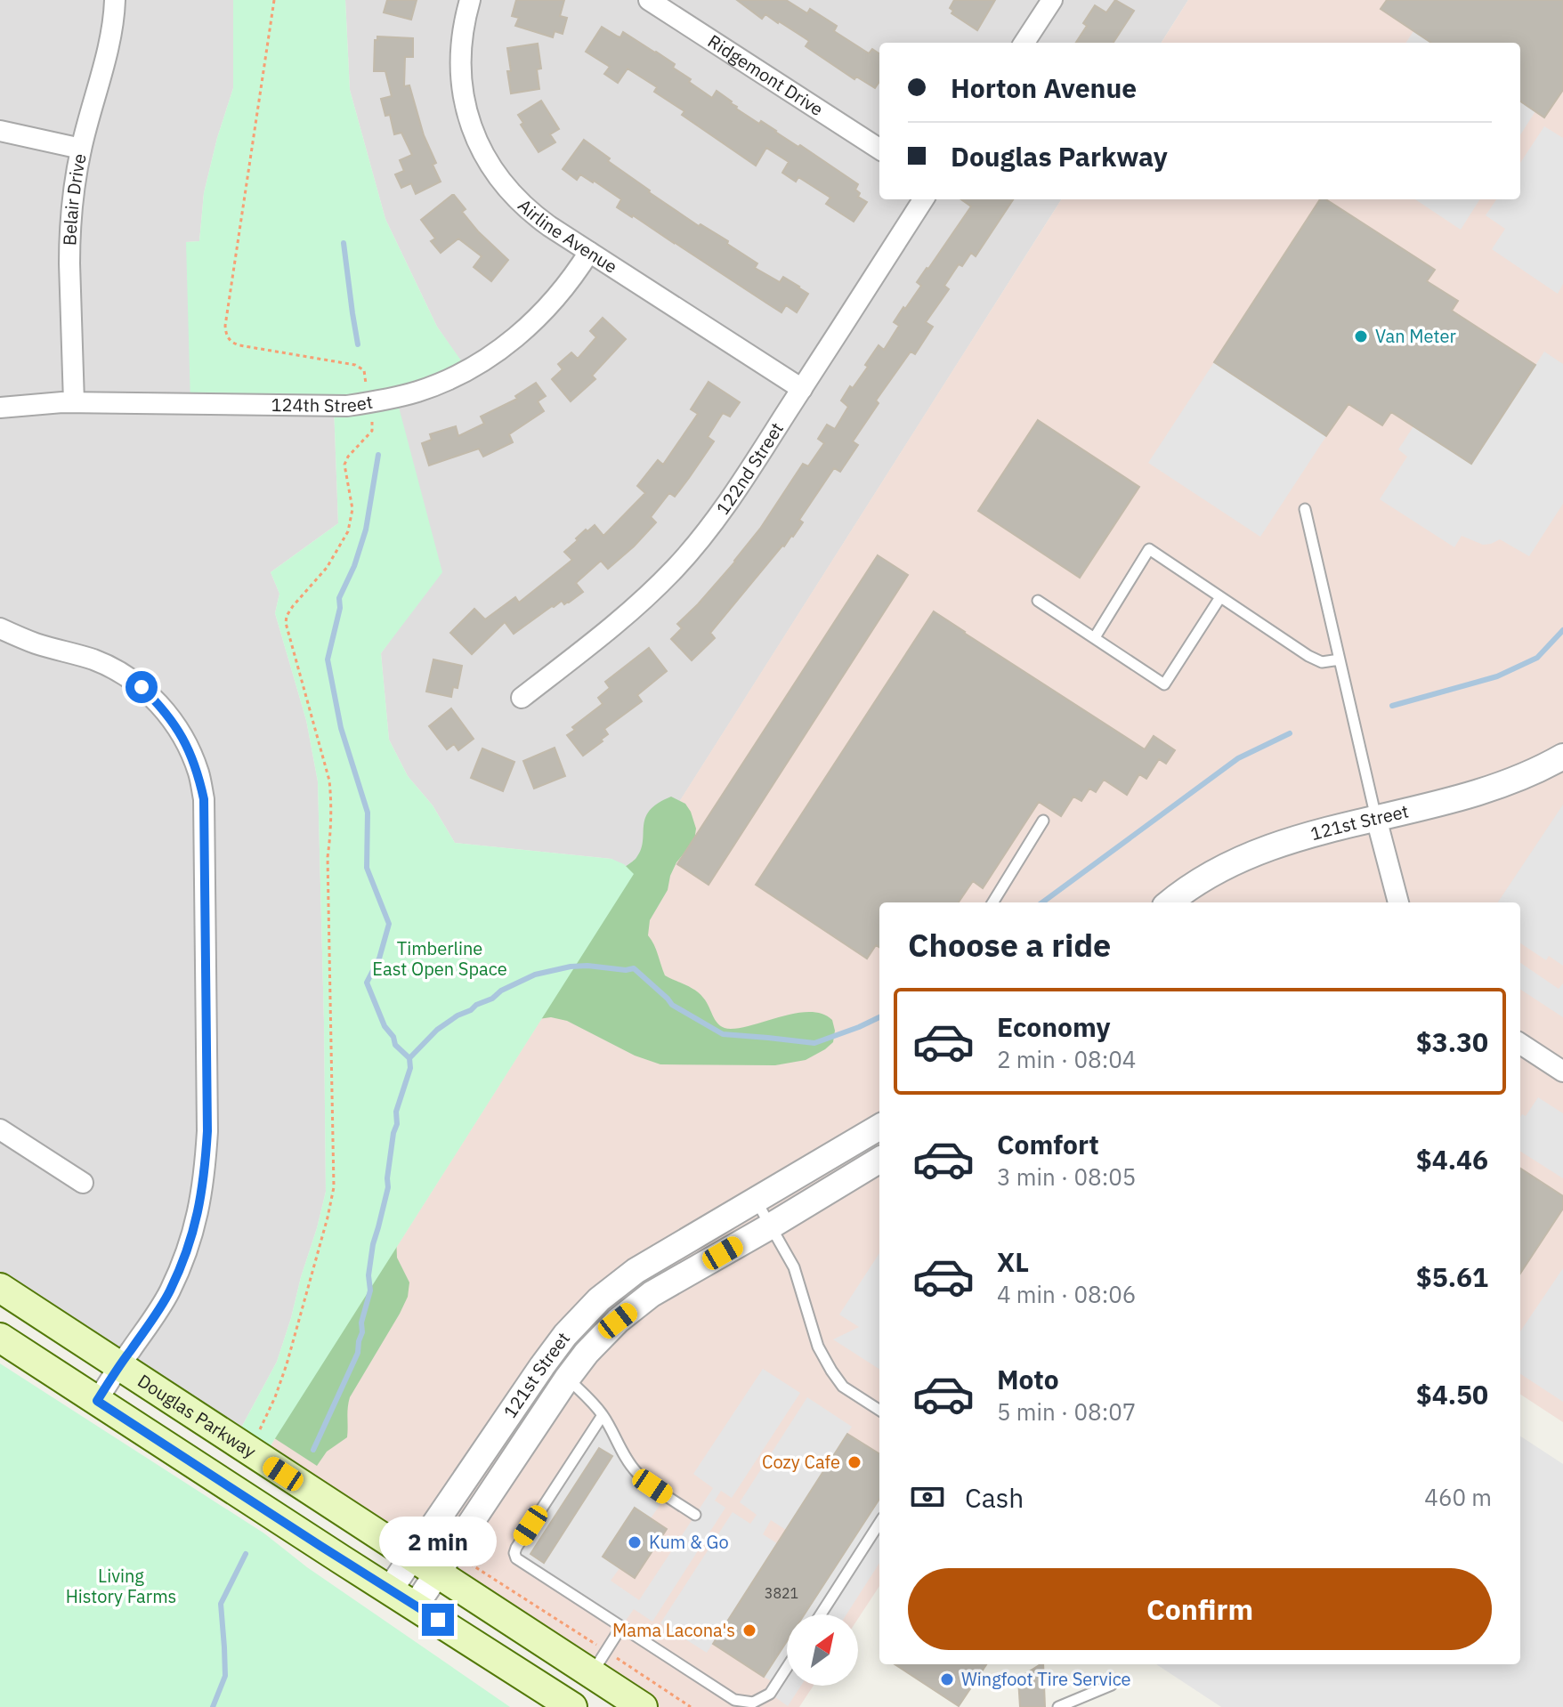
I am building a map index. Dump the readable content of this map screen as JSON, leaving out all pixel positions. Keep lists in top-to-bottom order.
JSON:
{
  "streets": {
    "main road": ["Douglas Parkway"],
    "street": [
      "Ridgemont Drive",
      "Belair Drive",
      "Airline Avenue",
      "124th Street",
      "122nd Street",
      "121st Street"
    ]
  },
  "crossings": [
    ["Belair Drive", "124th Street"],
    ["Airline Avenue", "124th Street"],
    ["Airline Avenue", "122nd Street"],
    ["121st Street", "Douglas Parkway"]
  ],
  "parks": ["Timberline East Open Space", "Living History Farms"],
  "places": [
    "Van Meter",
    "Cozy Cafe",
    "Kum & Go",
    "Mama Lacona's",
    "Wingfoot Tire Service"
  ],
  "house_numbers": ["3821"],
  "north": "top right",
  "page": {
    "banner": ["Horton Avenue", "Douglas Parkway"],
    "heading": "Choose a ride",
    "list": [
      {
        "name": "Economy",
        "note": "2 min · 08:04",
        "value": "$3.30"
      },
      {
        "name": "Comfort",
        "note": "3 min · 08:05",
        "value": "$4.46"
      },
      {
        "name": "XL",
        "note": "4 min · 08:06",
        "value": "$5.61"
      },
      {
        "name": "Moto",
        "note": "5 min · 08:07",
        "value": "$4.50"
      }
    ],
    "pay": ["Cash", "460 m"],
    "bubble": "2 min",
    "buttons": "Confirm"
  }
}
